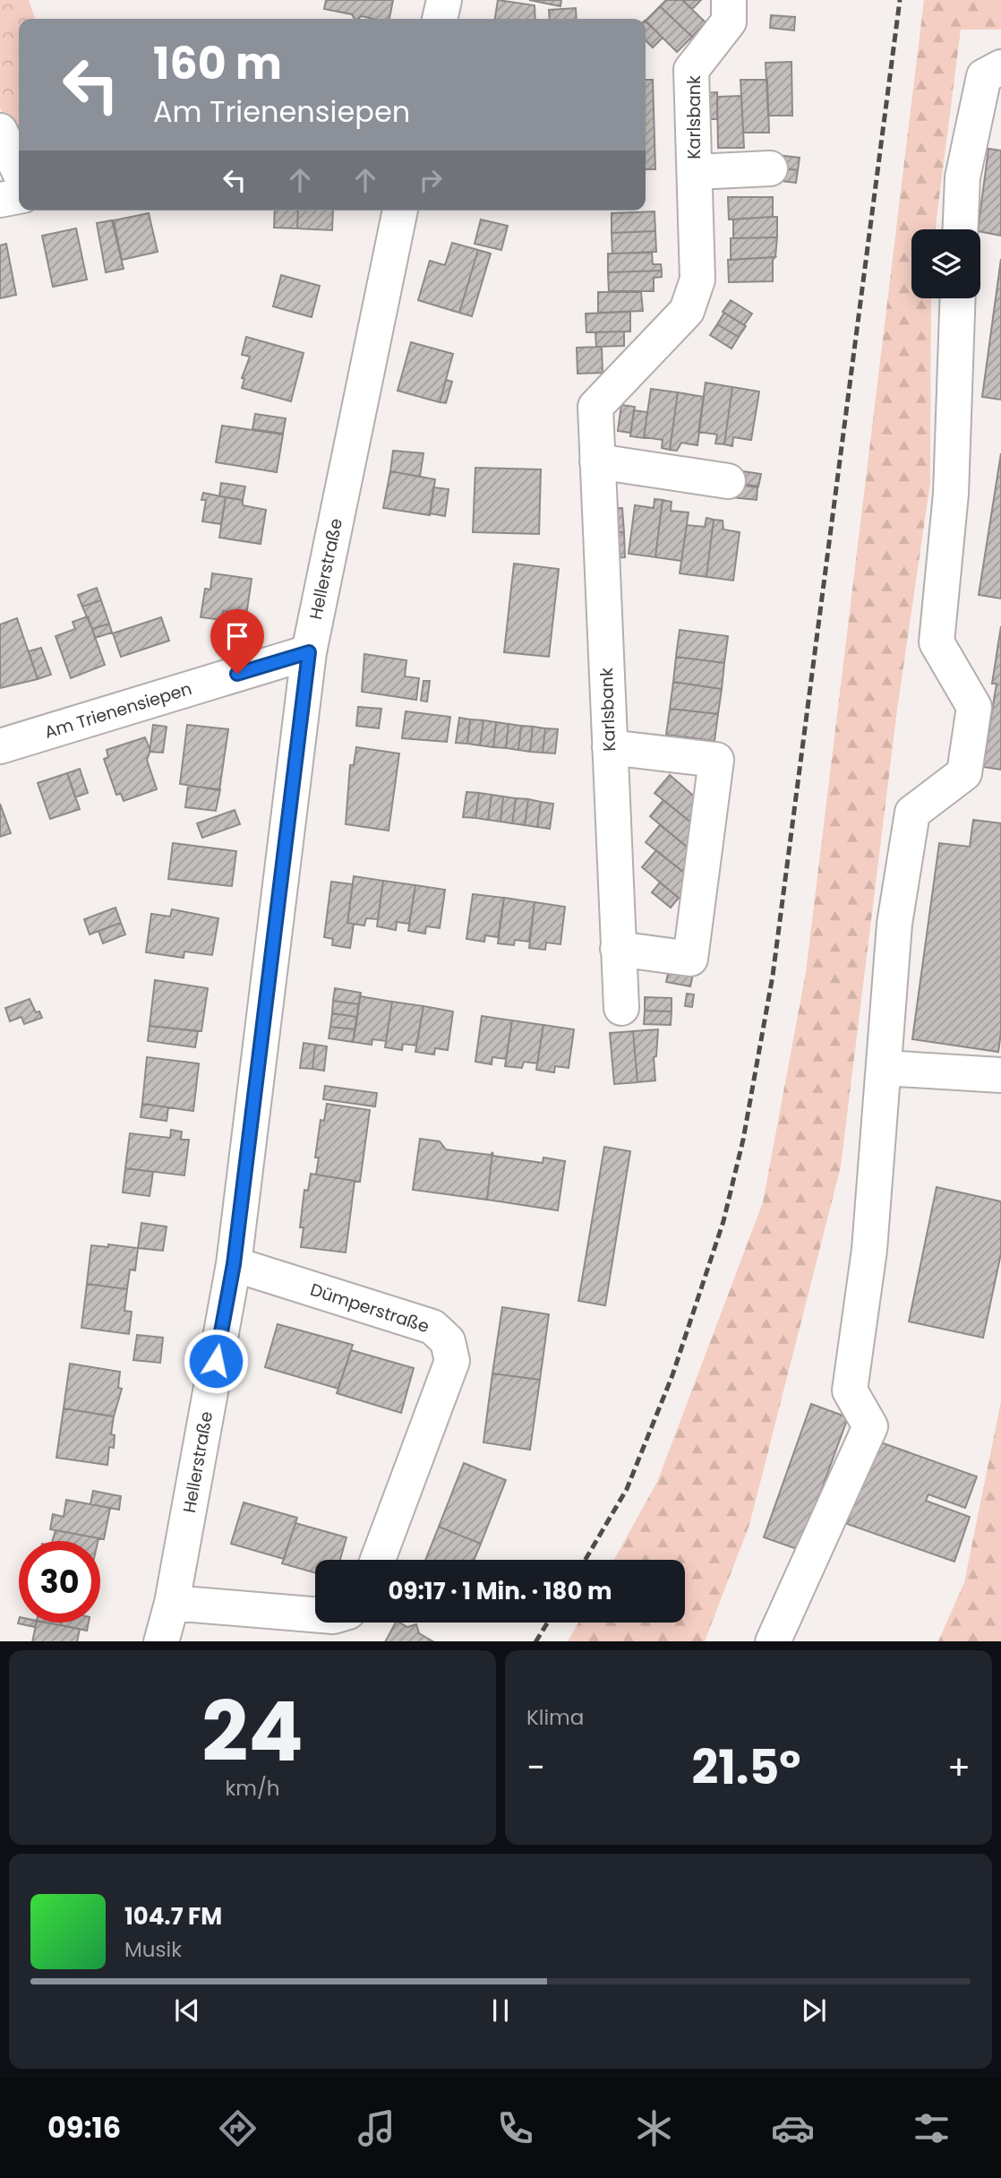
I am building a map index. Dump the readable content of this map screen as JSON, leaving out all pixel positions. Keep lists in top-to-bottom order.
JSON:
{
  "streets": {
    "street": [
      "Karlsbank",
      "Hellerstraße",
      "Am Trienensiepen",
      "Dümperstraße"
    ]
  },
  "crossings": [
    ["Hellerstraße", "Am Trienensiepen"],
    ["Hellerstraße", "Dümperstraße"]
  ],
  "page": {
    "turn": ["160 m", "Am Trienensiepen"],
    "limit": "30",
    "trip": "09:17 · 1 Min. · 180 m",
    "tile": [
      ["24", "km/h"],
      "Klima"
    ],
    "heat": ["−", "21.5°", "+"],
    "song": ["104.7 FM", "Musik"],
    "tabs": "09:16"
  }
}
